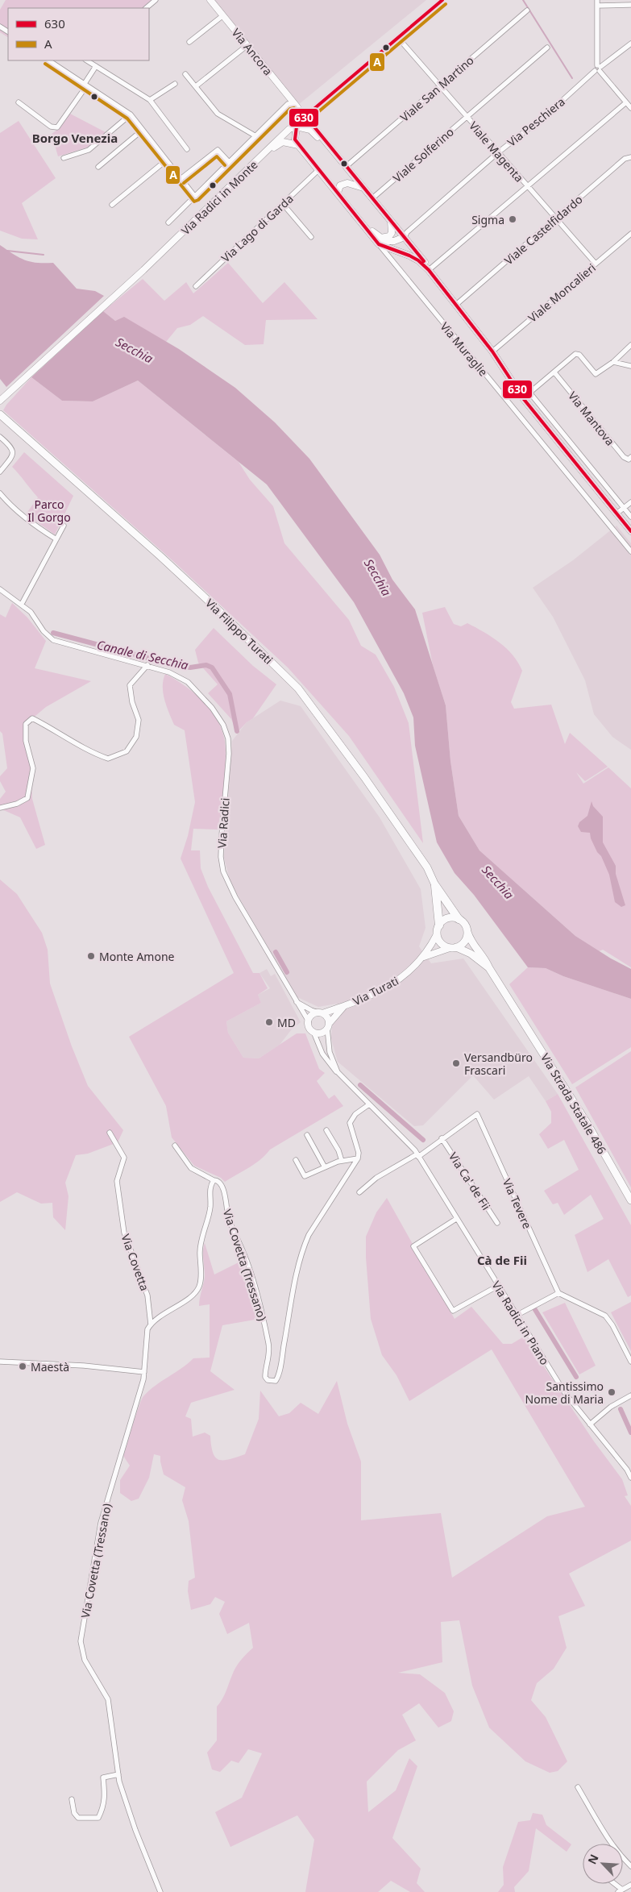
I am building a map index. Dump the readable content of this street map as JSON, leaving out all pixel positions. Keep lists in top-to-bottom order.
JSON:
{
  "streets": {
    "main road": [
      "Via Ancora",
      "Via Radici in Monte",
      "Via Muraglie",
      "Via Filippo Turati",
      "Via Turati",
      "Via Strada Statale 486"
    ],
    "street": [
      "Viale San Martino",
      "Via Peschiera",
      "Viale Magenta",
      "Viale Solferino",
      "Via Lago di Garda",
      "Viale Castelfidardo",
      "Viale Moncalieri",
      "Via Mantova",
      "Via Radici",
      "Via Ca' de Fii",
      "Via Tevere",
      "Via Covetta",
      "Via Covetta (Tressano)",
      "Via Radici in Piano"
    ]
  },
  "crossings": [
    ["Via Ancora", "Via Radici in Monte"],
    ["Viale San Martino", "Viale Magenta"],
    ["Via Peschiera", "Viale Magenta"],
    ["Viale Magenta", "Viale Solferino"],
    ["Viale Magenta", "Via Radici in Monte"],
    ["Viale Magenta", "Viale Castelfidardo"],
    ["Viale Magenta", "Viale Moncalieri"],
    ["Via Lago di Garda", "Via Muraglie"],
    ["Via Radici", "Via Turati"],
    ["Via Radici", "Via Radici in Piano"],
    ["Via Turati", "Via Radici in Piano"],
    ["Via Ca' de Fii", "Via Tevere"],
    ["Via Covetta", "Via Covetta (Tressano)"]
  ],
  "districts": ["Borgo Venezia", "Cà de Fii"],
  "water": ["Secchia", "Canale di Secchia"],
  "parks": ["Parco Il Gorgo"],
  "places": [
    "Sigma",
    "Monte Amone",
    "MD",
    "Versandbüro Frascari",
    "Maestà",
    "Santissimo Nome di Maria"
  ],
  "lines": ["transit line 630", "transit line A"],
  "legend": ["630", "A"],
  "north": "top left"
}
